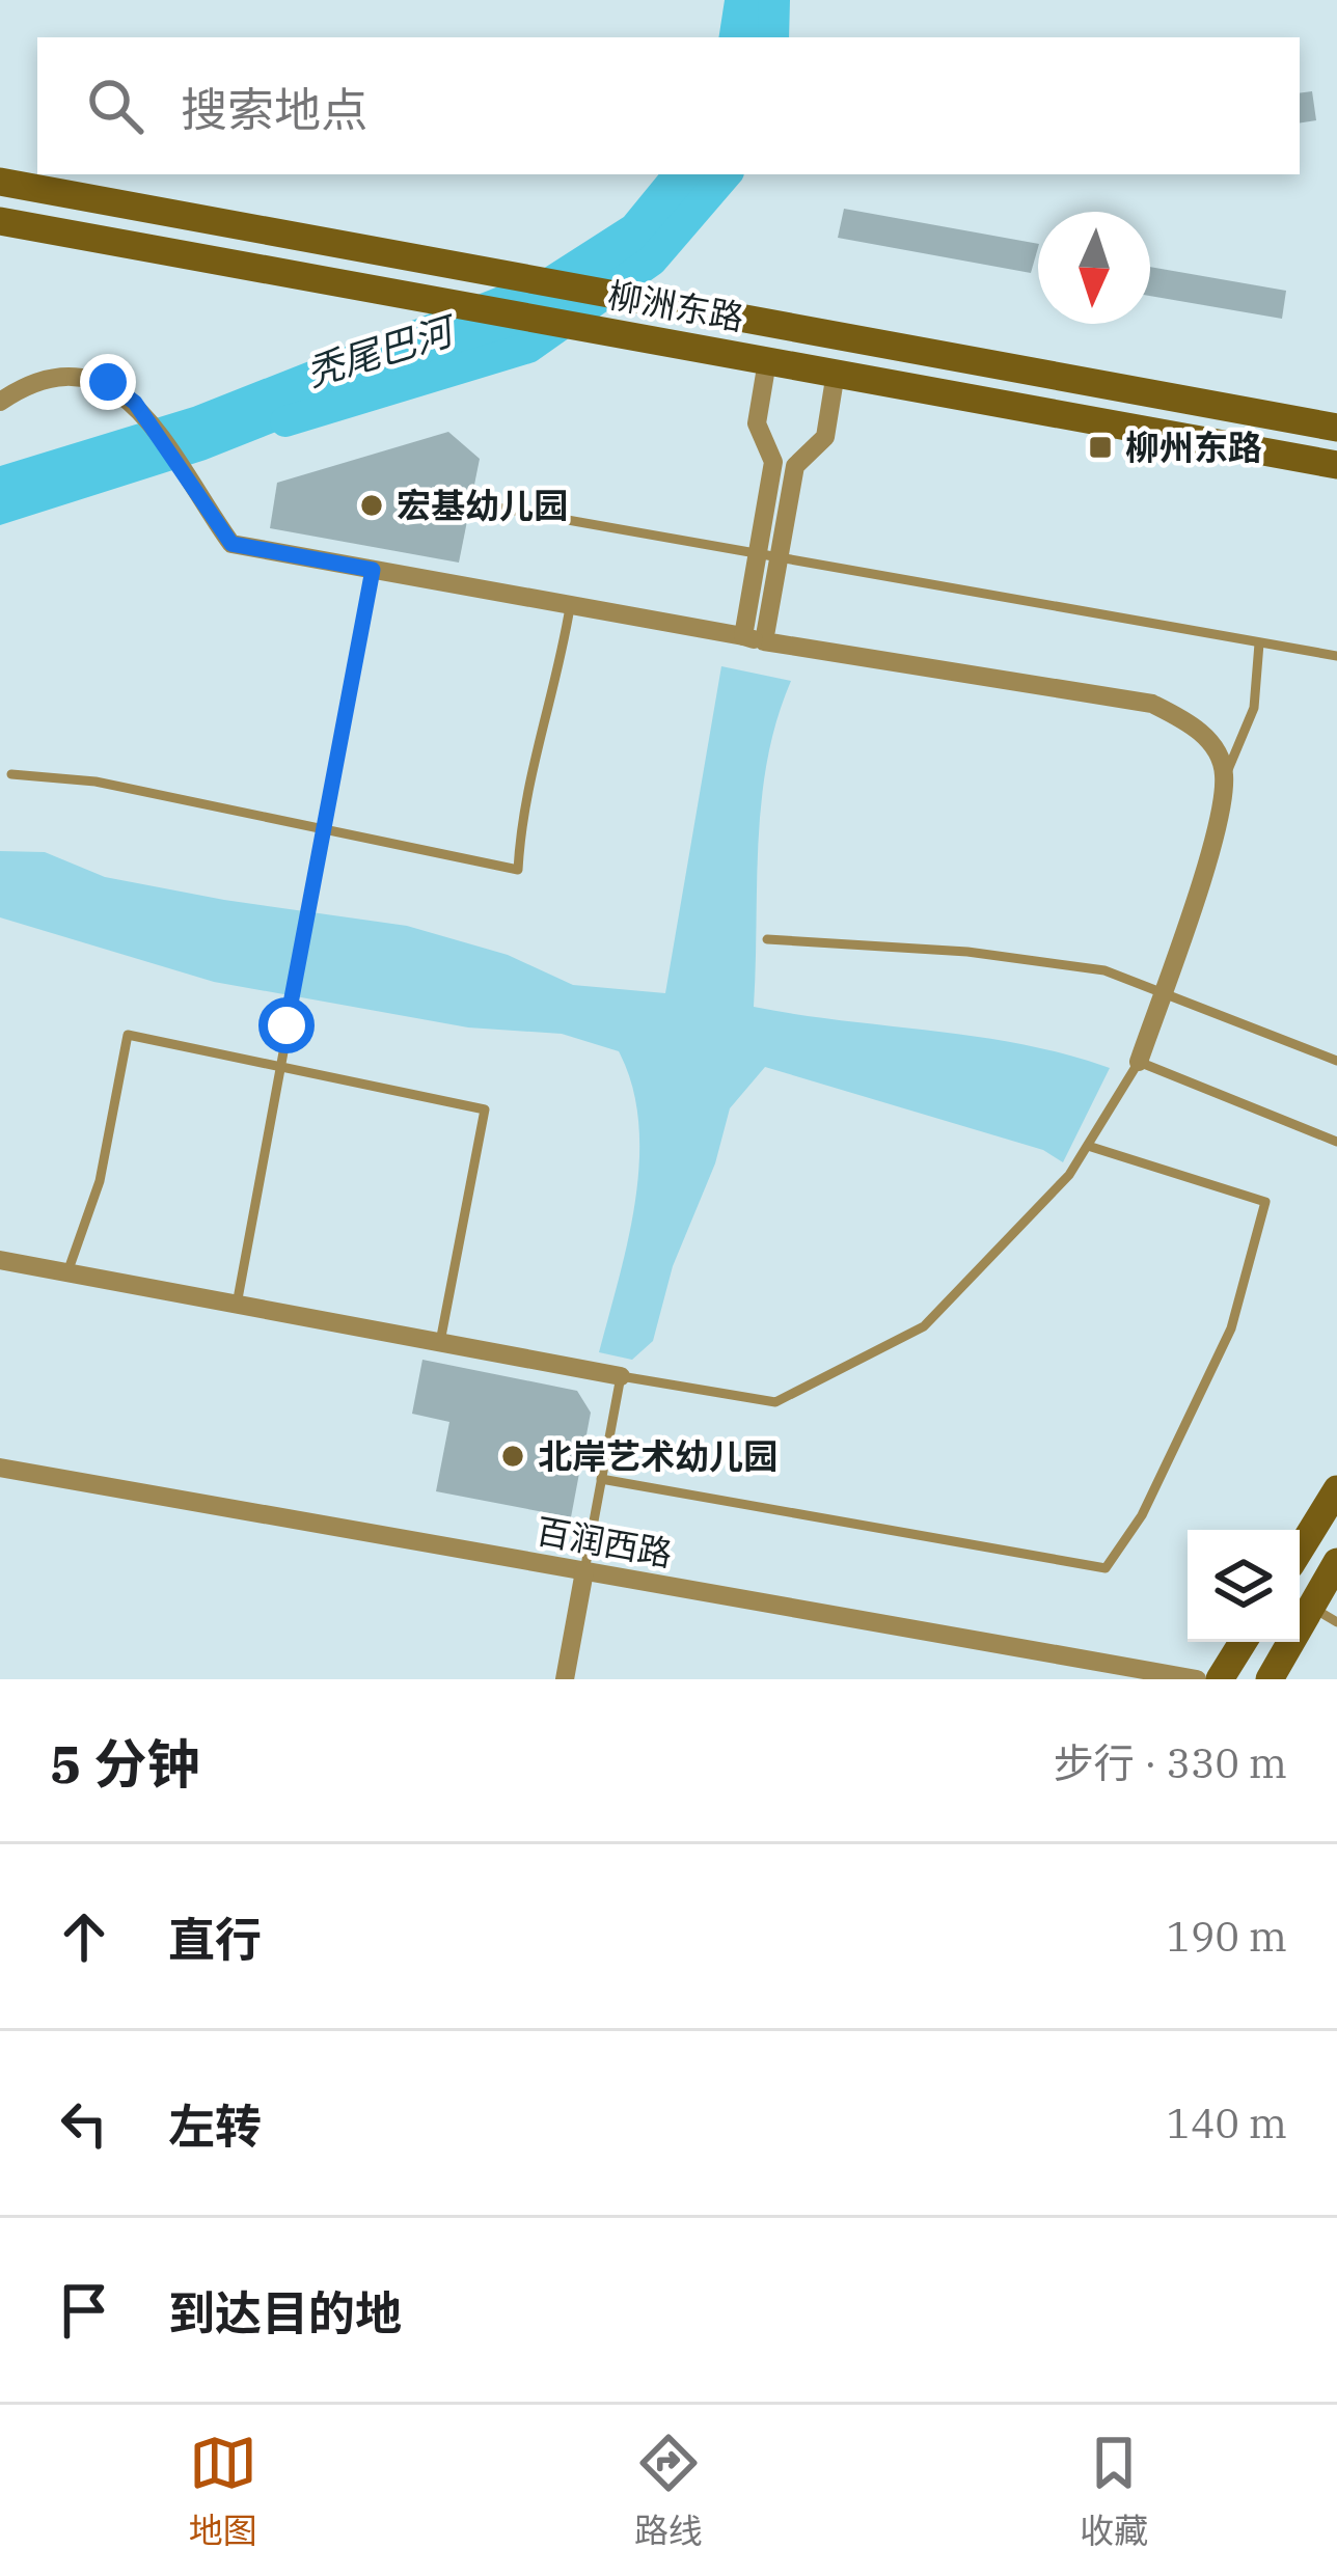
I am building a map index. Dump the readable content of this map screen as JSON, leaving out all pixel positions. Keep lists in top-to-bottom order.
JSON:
{
  "streets": {
    "main road": ["柳洲东路"],
    "street": ["百润西路"]
  },
  "water": ["秃尾巴河"],
  "places": {
    "transit": ["柳州东路"],
    "other": ["宏基幼儿园", "北岸艺术幼儿园"]
  },
  "north": "bottom",
  "page": {
    "search": "搜索地点",
    "heading": ["5 分钟", "步行 · 330 m"],
    "list": [
      ["直行", "190 m"],
      ["左转", "140 m"],
      "到达目的地"
    ],
    "nav": ["地图", "路线", "收藏"]
  }
}
